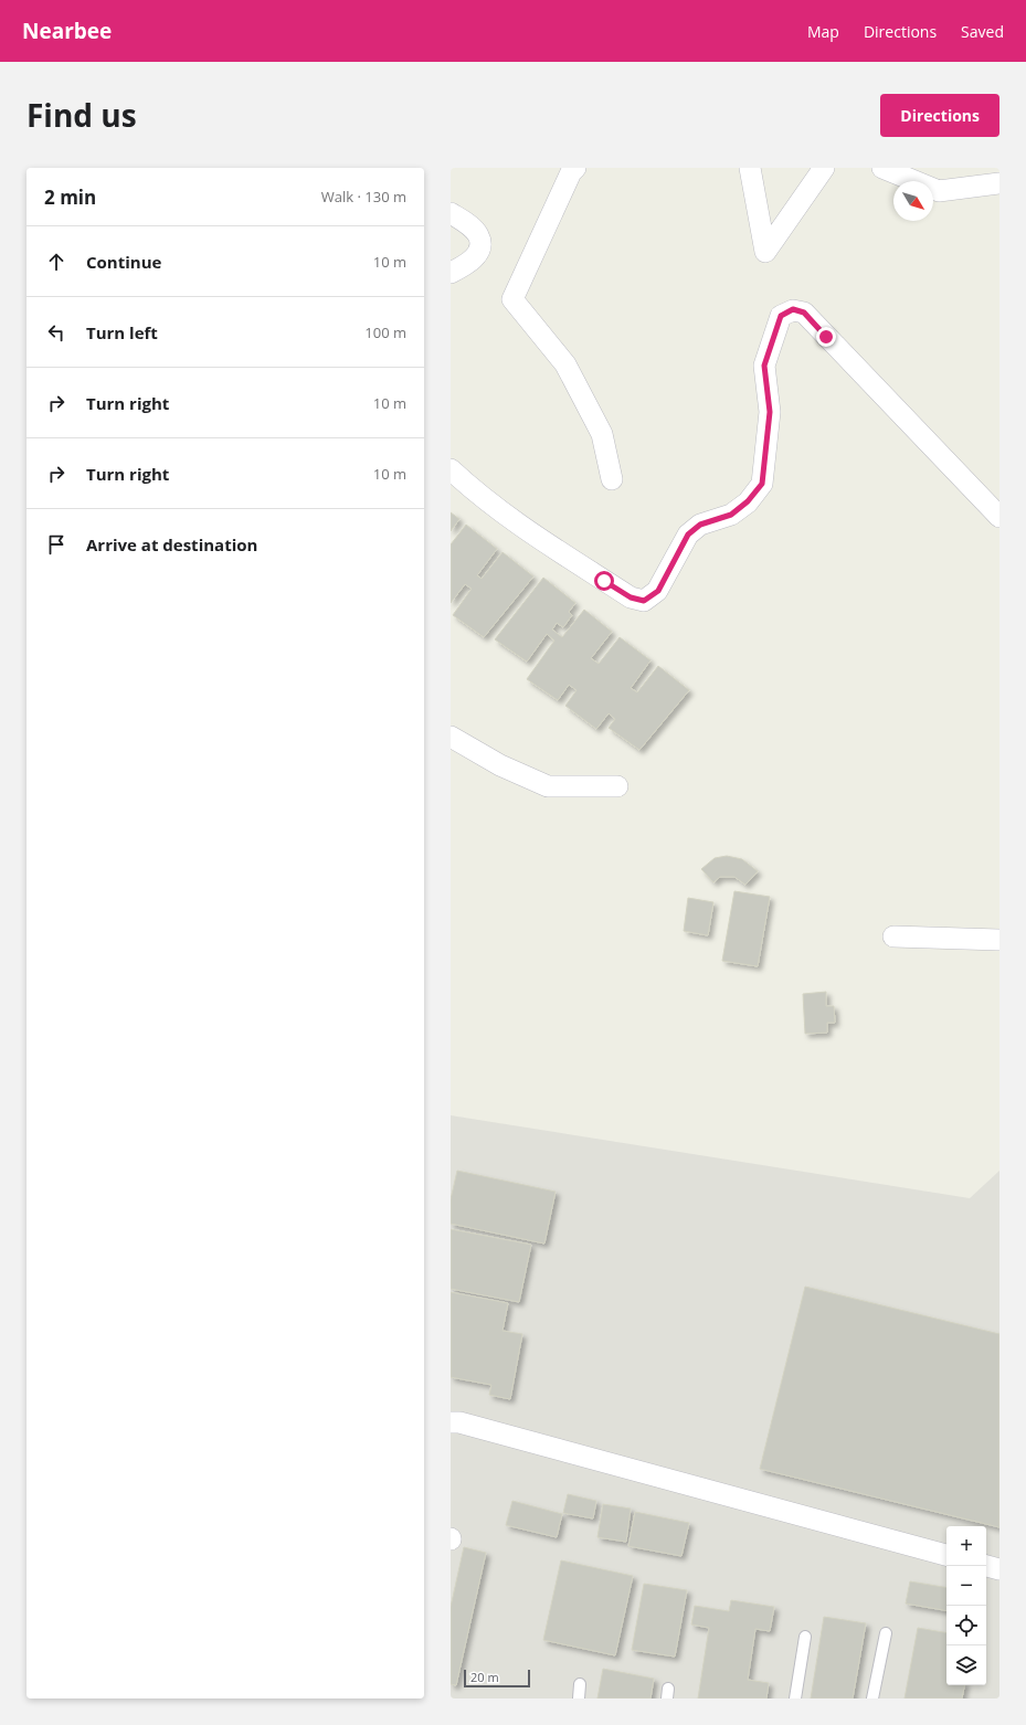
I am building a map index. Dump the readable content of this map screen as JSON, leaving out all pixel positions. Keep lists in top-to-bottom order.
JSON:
{
  "scale_bar": "20 m",
  "north": "bottom right",
  "page": {
    "header": "Nearbee",
    "nav": ["Map", "Directions", "Saved"],
    "title": "Find us",
    "buttons": "Directions",
    "heading": ["2 min", "Walk · 130 m"],
    "list": [
      ["Continue", "10 m"],
      ["Turn left", "100 m"],
      ["Turn right", "10 m"],
      ["Turn right", "10 m"],
      "Arrive at destination"
    ],
    "map_buttons": ["+", "−"],
    "scale": "20 m"
  }
}
